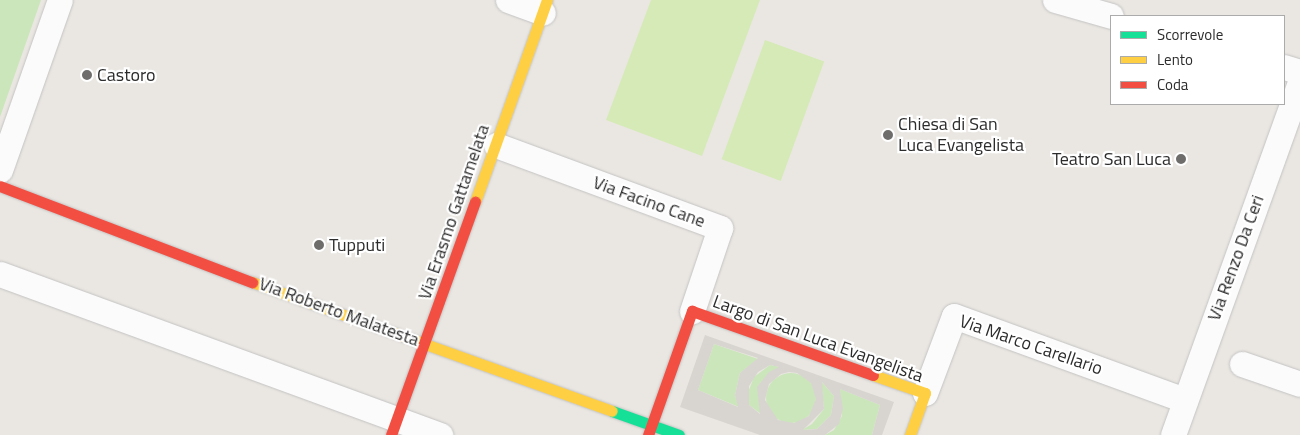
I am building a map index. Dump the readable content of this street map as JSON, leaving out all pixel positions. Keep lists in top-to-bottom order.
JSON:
{
  "streets": {
    "street": [
      "Via Facino Cane",
      "Via Erasmo Gattamelata",
      "Via Renzo Da Ceri",
      "Via Roberto Malatesta",
      "Largo di San Luca Evangelista",
      "Via Marco Carellario"
    ]
  },
  "crossings": [
    ["Via Facino Cane", "Via Erasmo Gattamelata"],
    ["Via Facino Cane", "Largo di San Luca Evangelista"],
    ["Via Erasmo Gattamelata", "Via Roberto Malatesta"],
    ["Via Renzo Da Ceri", "Via Marco Carellario"],
    ["Via Roberto Malatesta", "Largo di San Luca Evangelista"],
    ["Largo di San Luca Evangelista", "Via Marco Carellario"]
  ],
  "places": [
    "Castoro",
    "Chiesa di San Luca Evangelista",
    "Teatro San Luca",
    "Tupputi"
  ],
  "legend": ["Scorrevole", "Lento", "Coda"]
}
